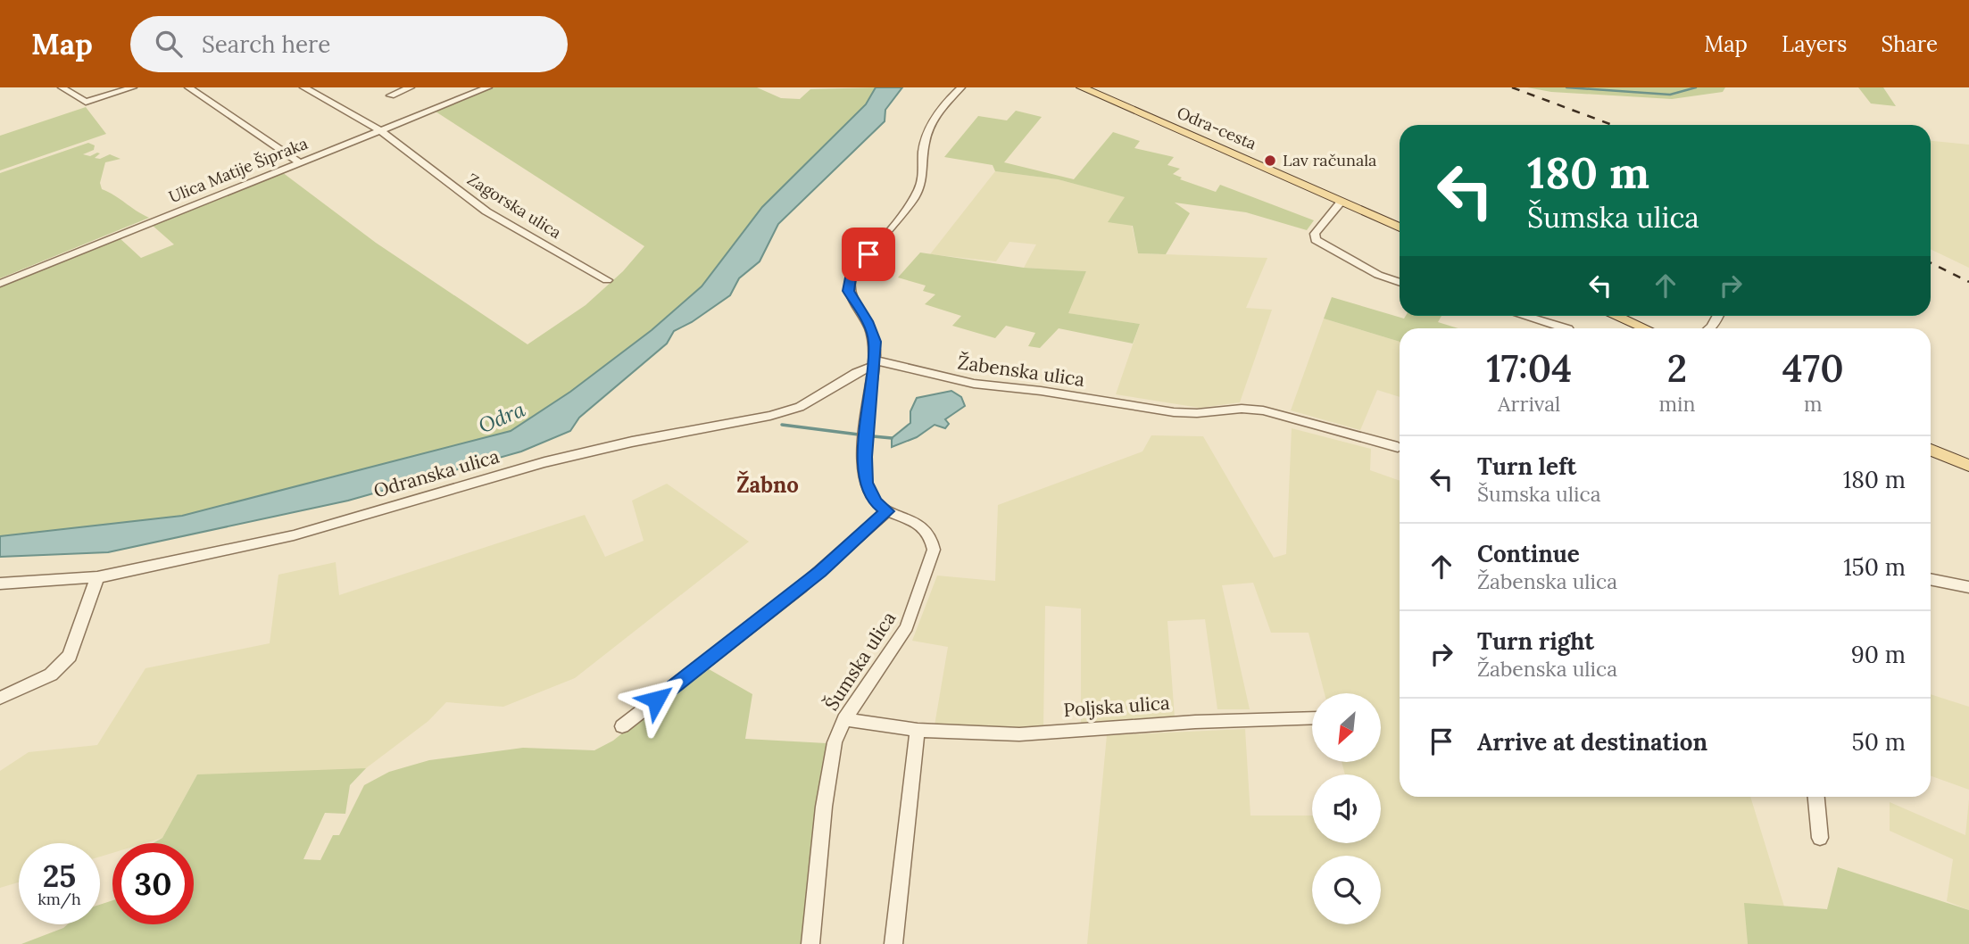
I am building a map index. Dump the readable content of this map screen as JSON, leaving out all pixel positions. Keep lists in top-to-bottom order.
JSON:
{
  "streets": {
    "main road": ["Odra-cesta"],
    "street": [
      "Ulica Matije Šipraka",
      "Zagorska ulica",
      "Žabenska ulica",
      "Odranska ulica",
      "Šumska ulica",
      "Poljska ulica"
    ]
  },
  "crossings": [
    ["Ulica Matije Šipraka", "Zagorska ulica"],
    ["Žabenska ulica", "Odranska ulica"],
    ["Žabenska ulica", "Šumska ulica"],
    ["Odranska ulica", "Šumska ulica"],
    ["Šumska ulica", "Poljska ulica"]
  ],
  "districts": ["Žabno"],
  "water": ["Odra"],
  "places": ["Lav računala"],
  "north": "bottom left",
  "page": {
    "header": "Map",
    "search": "Search here",
    "nav": ["Map", "Layers", "Share"],
    "turn": ["180 m", "Šumska ulica"],
    "eta": [
      "17:04",
      "Arrival",
      "2",
      "min",
      "470",
      "m"
    ],
    "list": [
      {
        "name": "Turn left",
        "note": "Šumska ulica",
        "value": "180 m"
      },
      {
        "name": "Continue",
        "note": "Žabenska ulica",
        "value": "150 m"
      },
      {
        "name": "Turn right",
        "note": "Žabenska ulica",
        "value": "90 m"
      },
      {
        "name": "Arrive at destination",
        "value": "50 m"
      }
    ],
    "speed": "25 km/h",
    "limit": "30"
  }
}
